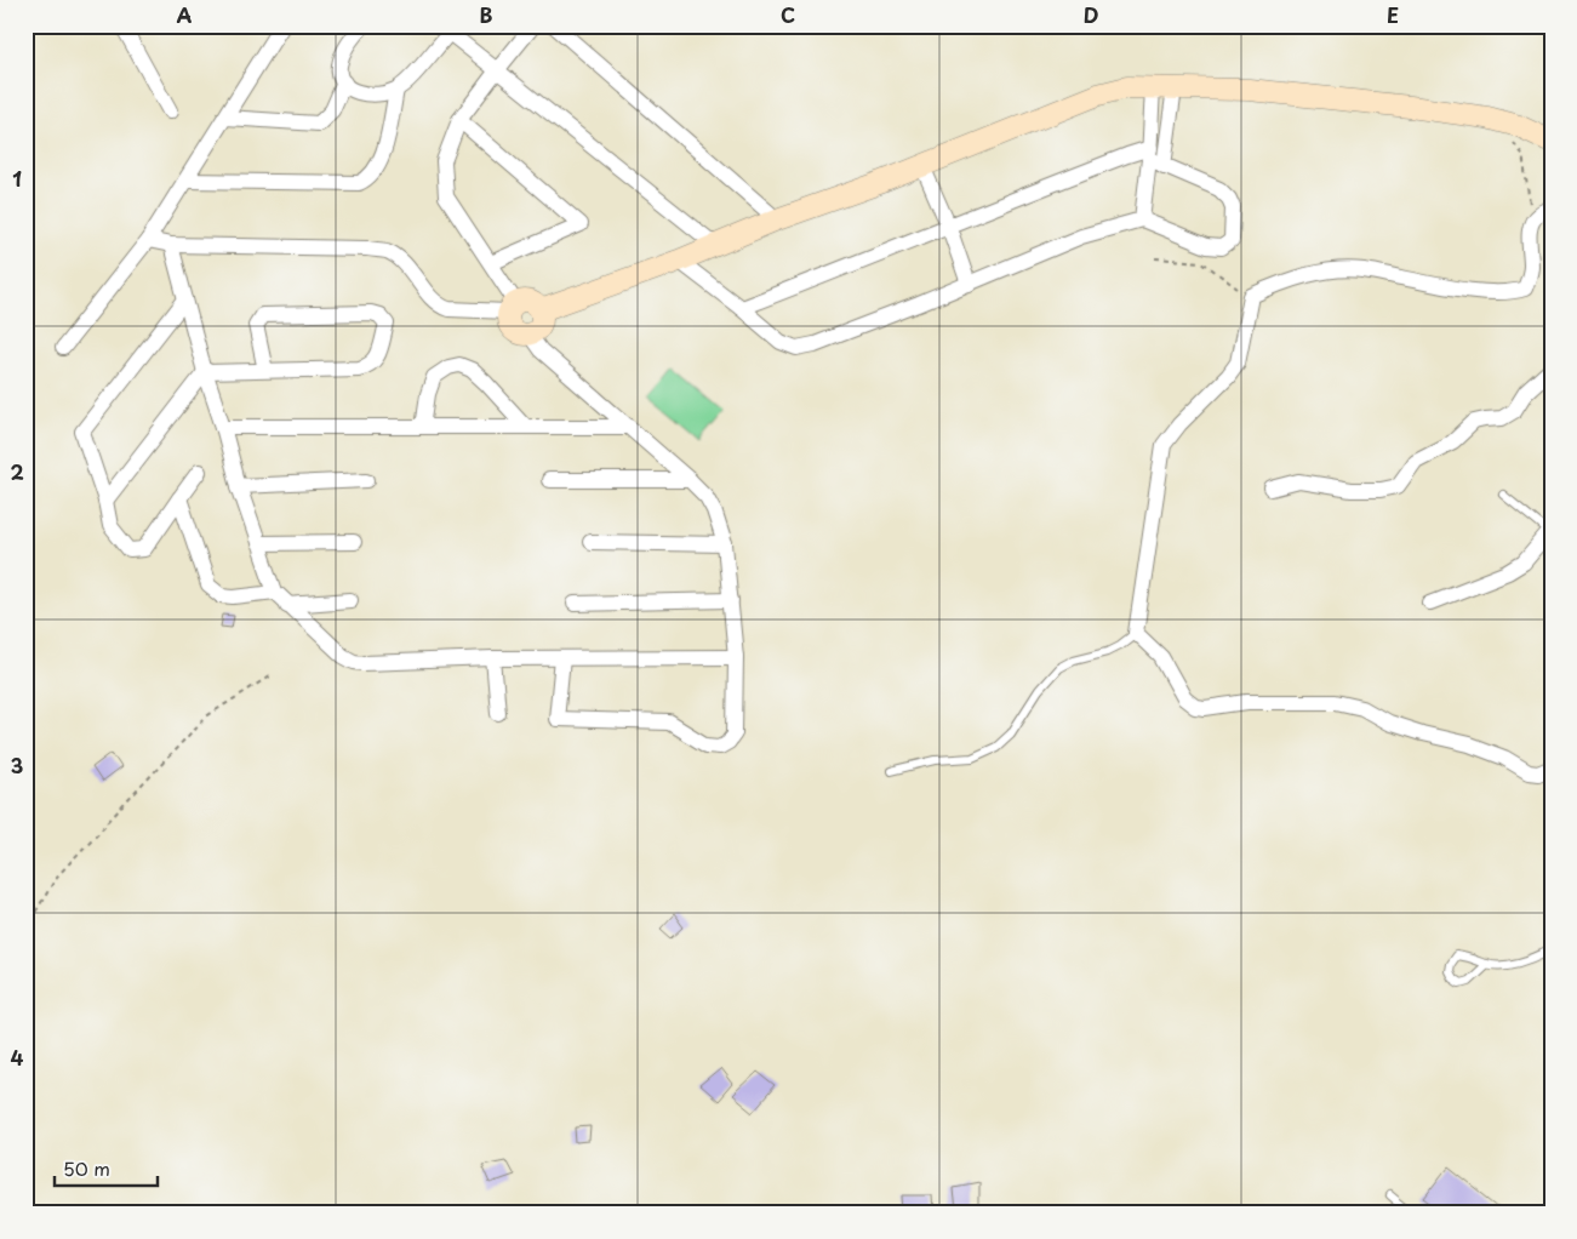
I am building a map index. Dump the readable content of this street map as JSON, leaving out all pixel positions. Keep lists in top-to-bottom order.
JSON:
{
  "scale_bar": "50 m",
  "grid": {
    "columns": [
      "A",
      "B",
      "C",
      "D",
      "E"
    ],
    "rows": [
      "1",
      "2",
      "3",
      "4"
    ]
  }
}
